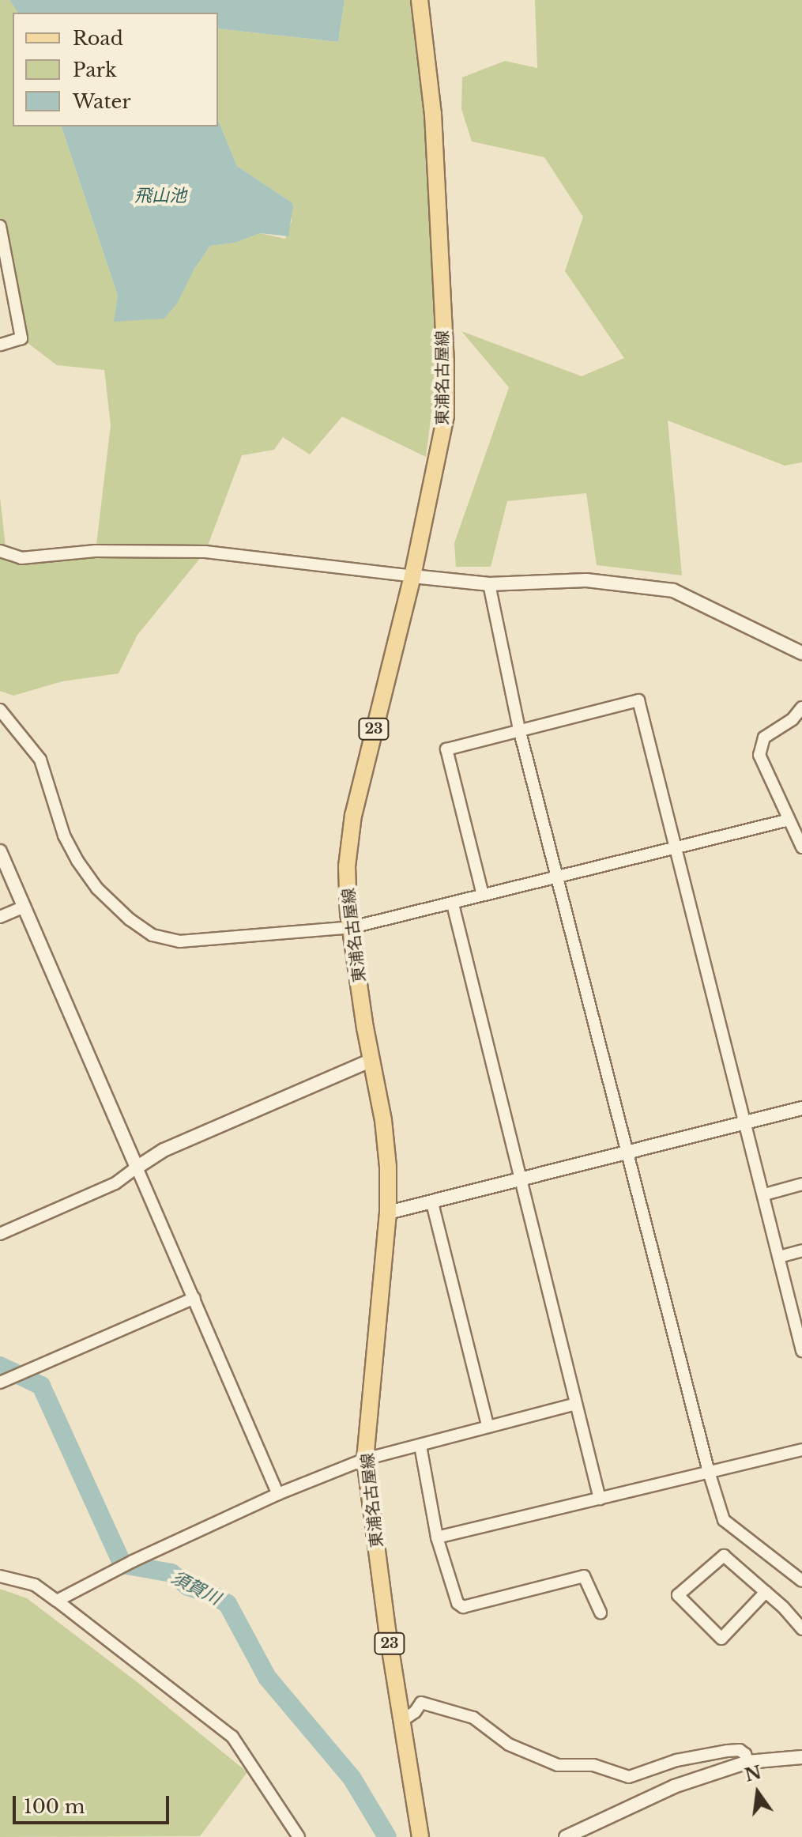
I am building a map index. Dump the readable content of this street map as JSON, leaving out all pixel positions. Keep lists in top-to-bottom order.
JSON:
{
  "streets": {
    "main road": ["東浦名古屋線", "23"]
  },
  "water": ["飛山池", "須賀川"],
  "legend": ["Road", "Park", "Water"],
  "scale_bar": "100 m",
  "north": "top"
}
